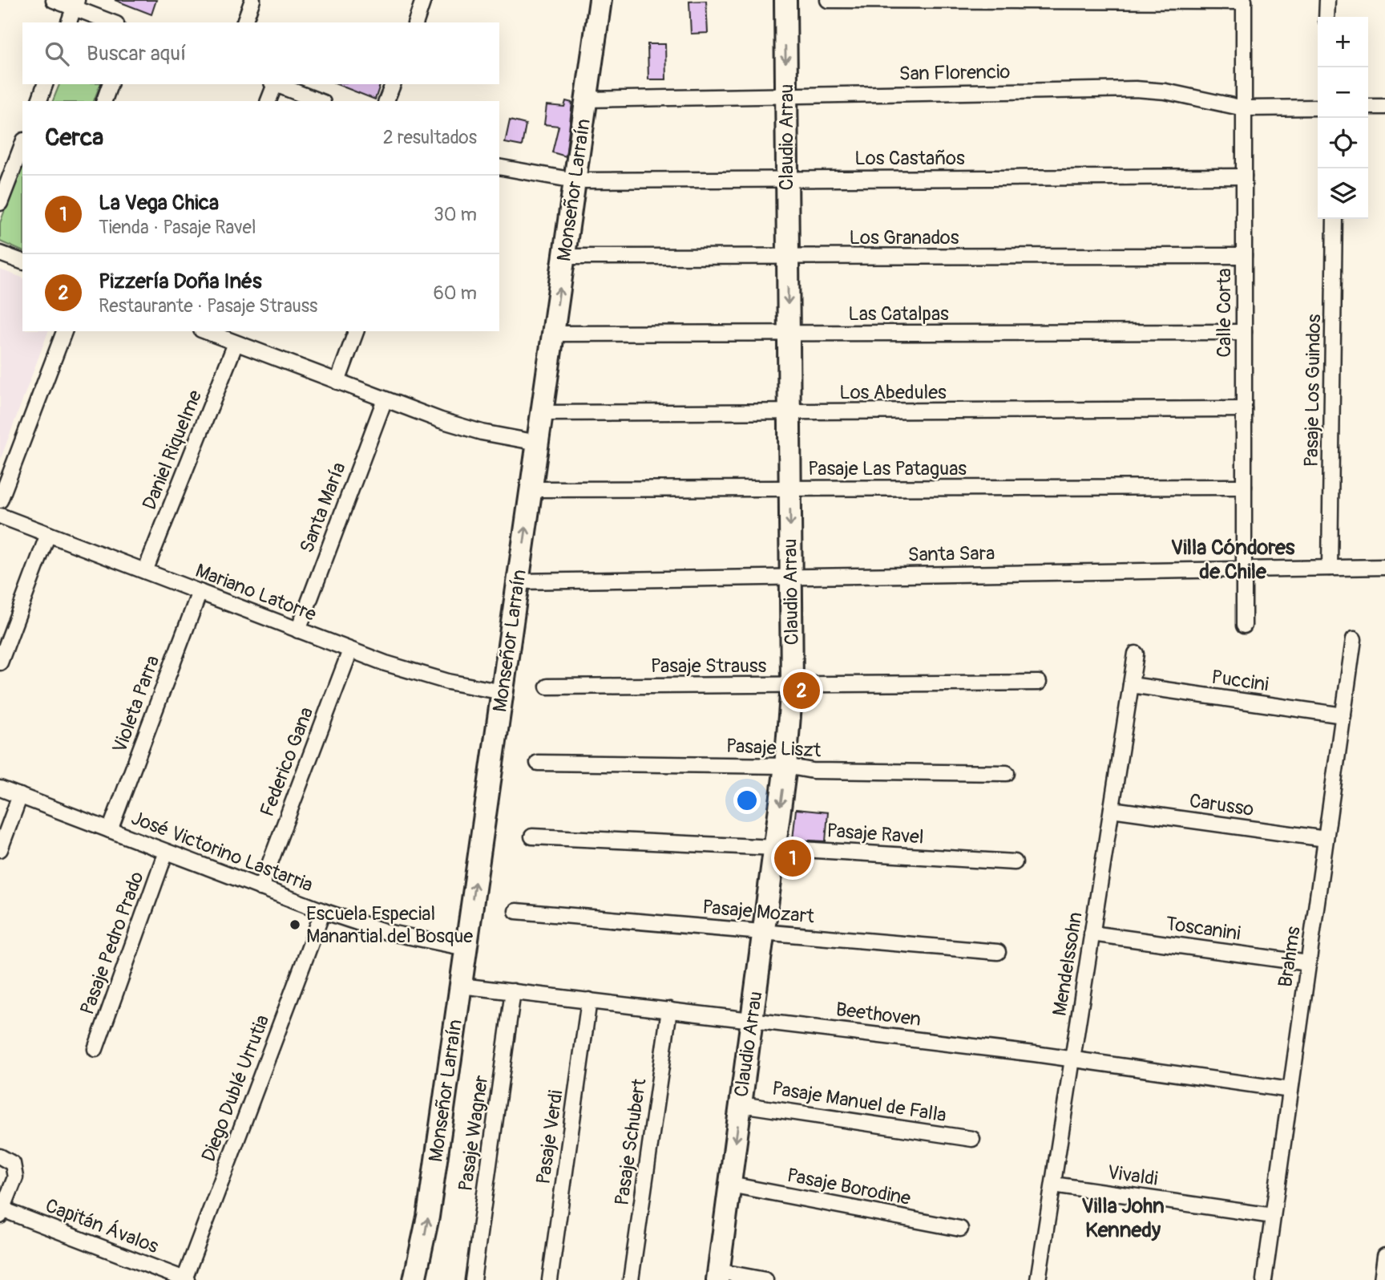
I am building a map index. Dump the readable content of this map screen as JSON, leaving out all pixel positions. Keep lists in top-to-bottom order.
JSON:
{
  "streets": {
    "street": [
      "San Florencio",
      "Claudio Arrau",
      "Los Castaños",
      "Monseñor Larraín",
      "Los Granados",
      "Calle Corta",
      "Las Catalpas",
      "Pasaje Los Guindos",
      "Los Abedules",
      "Daniel Riquelme",
      "Pasaje Las Pataguas",
      "Santa María",
      "Santa Sara",
      "Mariano Latorre",
      "Pasaje Strauss",
      "Puccini",
      "Violeta Parra",
      "Pasaje Liszt",
      "Federico Gana",
      "Carusso",
      "Pasaje Ravel",
      "José Victorino Lastarria",
      "Pasaje Mozart",
      "Toscanini",
      "Pasaje Pedro Prado",
      "Brahms",
      "Mendelssohn",
      "Beethoven",
      "Diego Dublé Urrutia",
      "Pasaje Manuel de Falla",
      "Pasaje Wagner",
      "Pasaje Verdi",
      "Pasaje Schubert",
      "Vivaldi",
      "Pasaje Borodine",
      "Capitán Ávalos"
    ]
  },
  "crossings": [
    ["San Florencio", "Claudio Arrau"],
    ["San Florencio", "Monseñor Larraín"],
    ["San Florencio", "Calle Corta"],
    ["Claudio Arrau", "Los Castaños"],
    ["Claudio Arrau", "Los Granados"],
    ["Claudio Arrau", "Las Catalpas"],
    ["Claudio Arrau", "Los Abedules"],
    ["Claudio Arrau", "Pasaje Las Pataguas"],
    ["Claudio Arrau", "Santa Sara"],
    ["Claudio Arrau", "Pasaje Strauss"],
    ["Claudio Arrau", "Pasaje Liszt"],
    ["Claudio Arrau", "Pasaje Ravel"],
    ["Claudio Arrau", "Pasaje Mozart"],
    ["Claudio Arrau", "Beethoven"],
    ["Claudio Arrau", "Pasaje Manuel de Falla"],
    ["Claudio Arrau", "Pasaje Borodine"],
    ["Los Castaños", "Monseñor Larraín"],
    ["Los Castaños", "Calle Corta"],
    ["Monseñor Larraín", "Los Granados"],
    ["Monseñor Larraín", "Las Catalpas"],
    ["Monseñor Larraín", "Los Abedules"],
    ["Monseñor Larraín", "Pasaje Las Pataguas"],
    ["Monseñor Larraín", "Santa Sara"],
    ["Monseñor Larraín", "Mariano Latorre"],
    ["Monseñor Larraín", "José Victorino Lastarria"],
    ["Monseñor Larraín", "Beethoven"],
    ["Los Granados", "Calle Corta"],
    ["Calle Corta", "Las Catalpas"],
    ["Calle Corta", "Los Abedules"],
    ["Calle Corta", "Pasaje Las Pataguas"],
    ["Calle Corta", "Santa Sara"],
    ["Pasaje Los Guindos", "Santa Sara"],
    ["Daniel Riquelme", "Mariano Latorre"],
    ["Santa María", "Mariano Latorre"],
    ["Mariano Latorre", "Violeta Parra"],
    ["Mariano Latorre", "Federico Gana"],
    ["Puccini", "Brahms"],
    ["Puccini", "Mendelssohn"],
    ["Violeta Parra", "José Victorino Lastarria"],
    ["Federico Gana", "José Victorino Lastarria"],
    ["Carusso", "Brahms"],
    ["Carusso", "Mendelssohn"],
    ["José Victorino Lastarria", "Pasaje Pedro Prado"],
    ["José Victorino Lastarria", "Diego Dublé Urrutia"],
    ["Toscanini", "Brahms"],
    ["Toscanini", "Mendelssohn"],
    ["Brahms", "Beethoven"],
    ["Brahms", "Vivaldi"],
    ["Mendelssohn", "Beethoven"],
    ["Mendelssohn", "Vivaldi"],
    ["Beethoven", "Pasaje Wagner"],
    ["Beethoven", "Pasaje Verdi"],
    ["Beethoven", "Pasaje Schubert"],
    ["Diego Dublé Urrutia", "Capitán Ávalos"]
  ],
  "one_way": ["Monseñor Larraín"],
  "districts": ["Villa Cóndores de Chile", "Villa John Kennedy"],
  "places": ["Escuela Especial Manantial del Bosque"],
  "page": {
    "map_buttons": ["+", "−"],
    "search": "Buscar aquí",
    "heading": ["Cerca", "2 resultados"],
    "list": [
      {
        "mark": "1",
        "name": "La Vega Chica",
        "note": "Tienda · Pasaje Ravel",
        "value": "30 m"
      },
      {
        "mark": "2",
        "name": "Pizzería Doña Inés",
        "note": "Restaurante · Pasaje Strauss",
        "value": "60 m"
      }
    ],
    "pins": ["2", "1"]
  }
}
